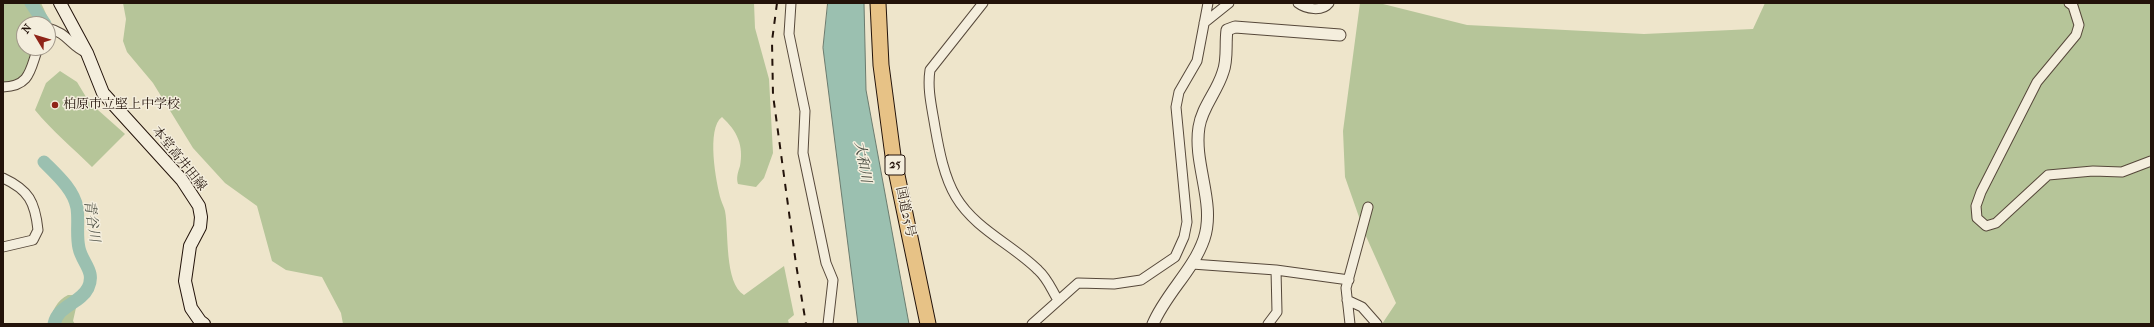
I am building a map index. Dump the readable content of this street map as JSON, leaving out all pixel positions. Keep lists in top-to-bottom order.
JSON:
{
  "streets": {
    "highway": ["25", "国道25号"],
    "main road": ["本堂高井田線"]
  },
  "water": ["大和川", "青谷川"],
  "places": ["柏原市立堅上中学校"],
  "north": "top left"
}
